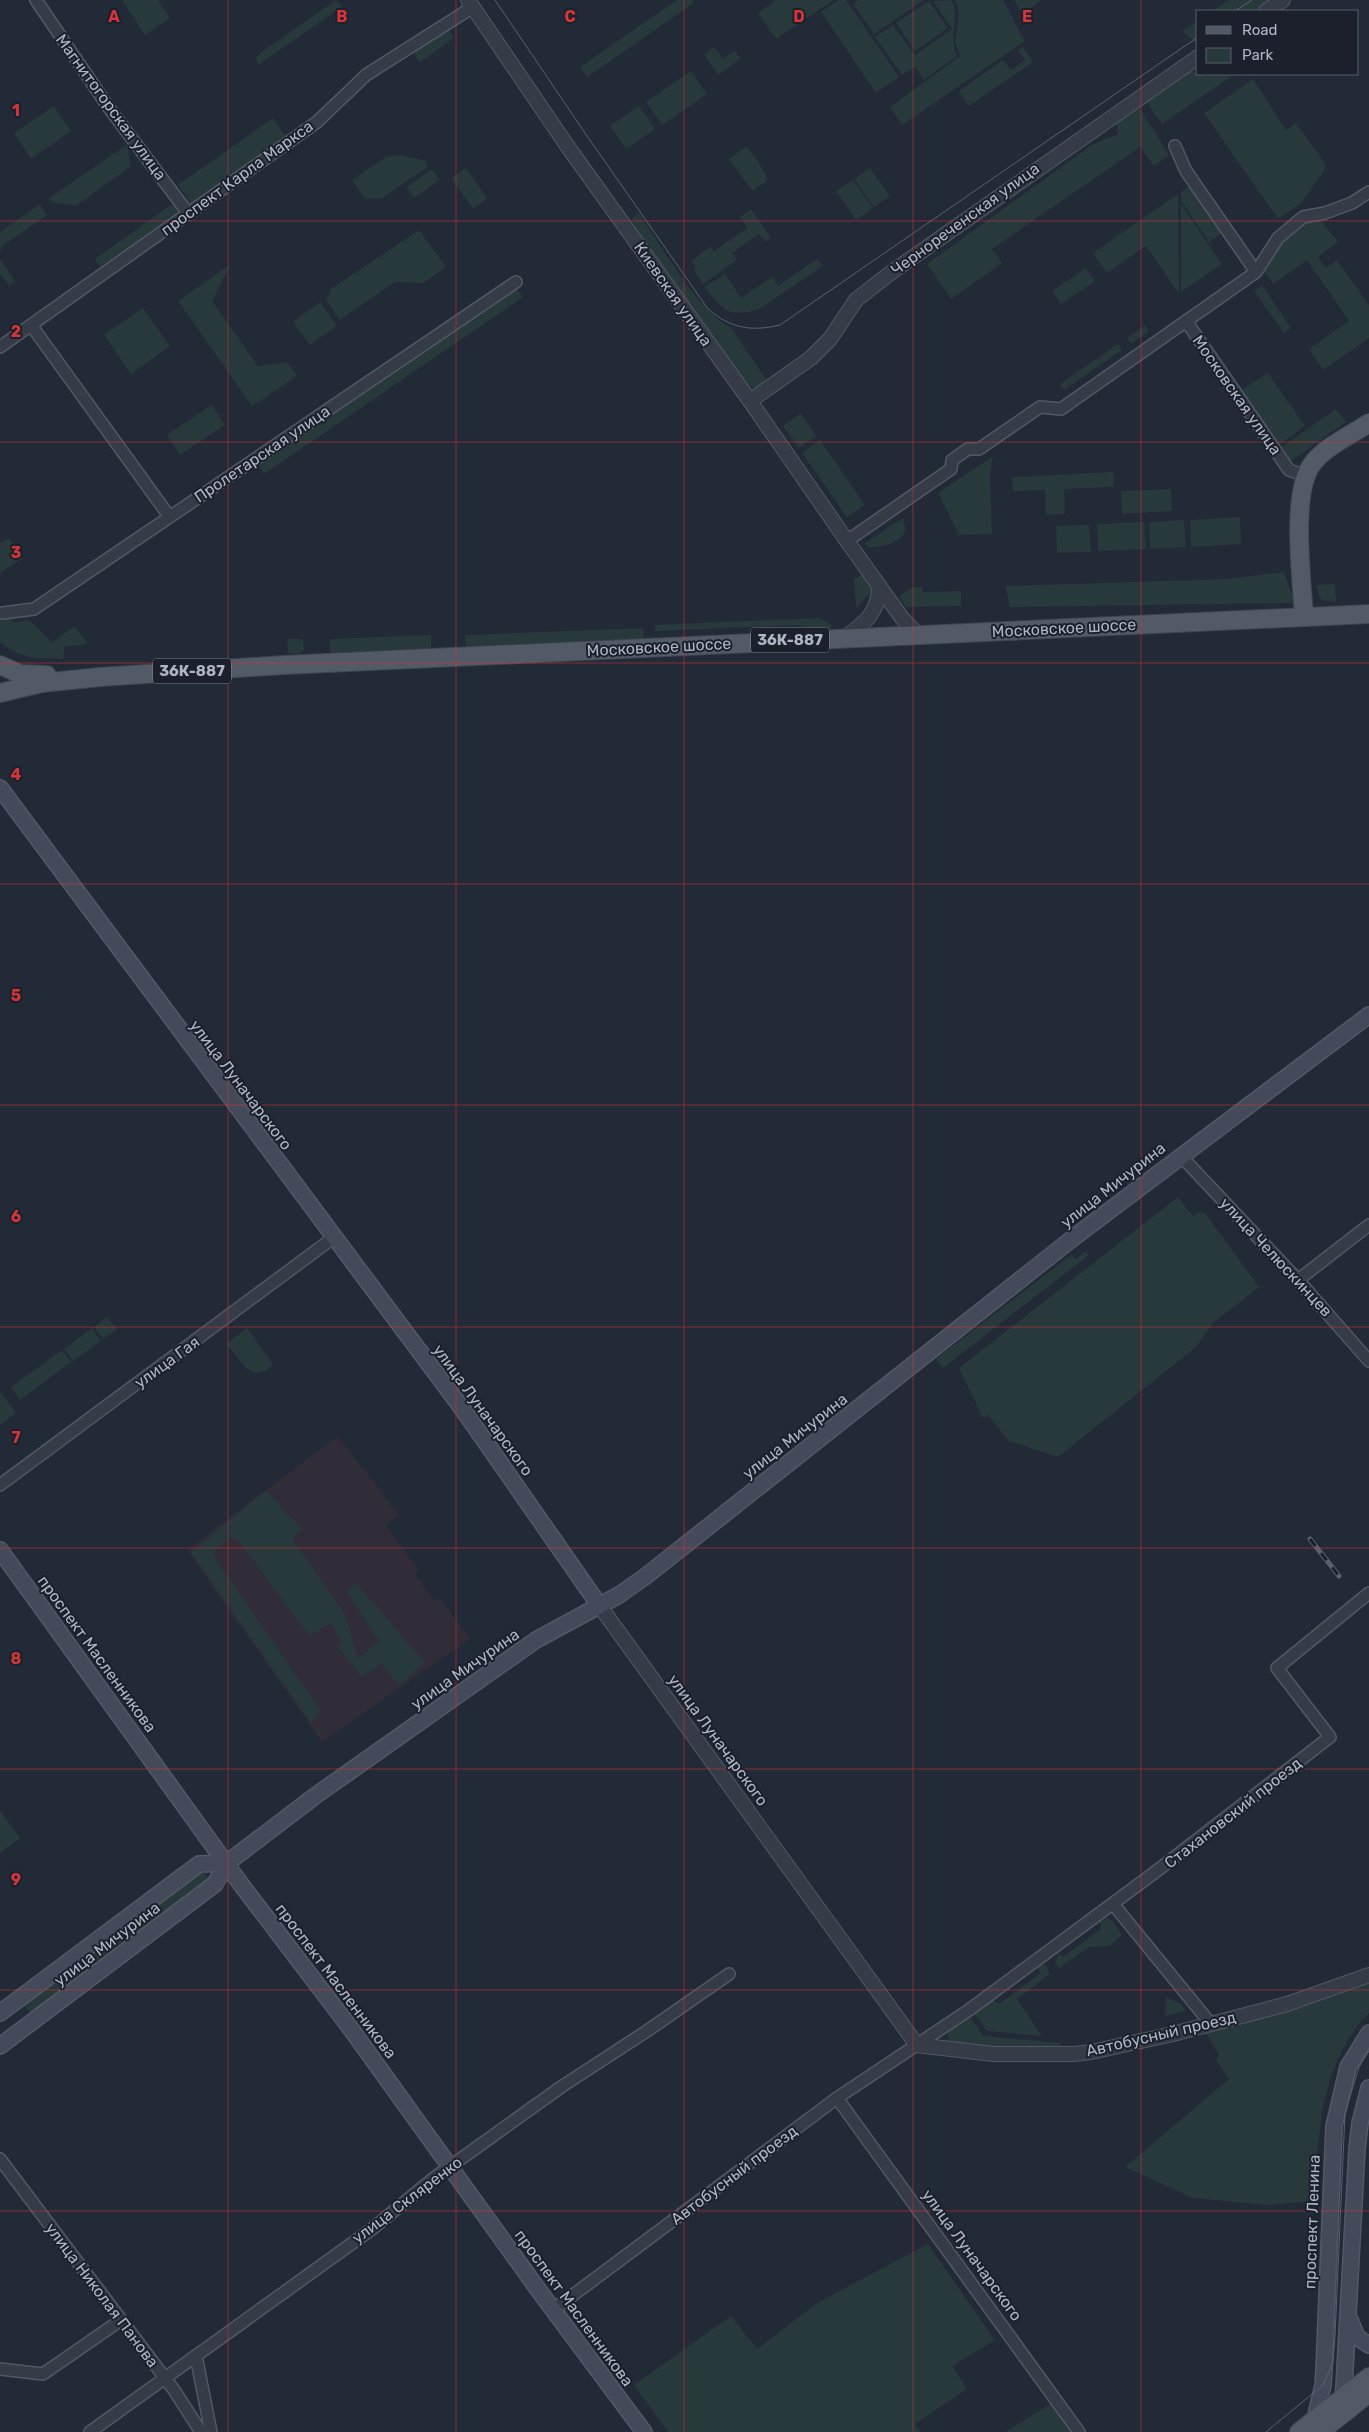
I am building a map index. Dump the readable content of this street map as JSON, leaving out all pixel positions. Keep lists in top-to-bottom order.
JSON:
{
  "streets": {
    "main road": [
      "Московское шоссе",
      "36К-887",
      "улица Луначарского",
      "улица Мичурина",
      "проспект Масленникова",
      "проспект Ленина"
    ],
    "street": [
      "Магнитогорская улица",
      "проспект Карла Маркса",
      "Чернореченская улица",
      "Киевская улица",
      "Московская улица",
      "Пролетарская улица",
      "улица Челюскинцев",
      "улица Гая",
      "Стахановский проезд",
      "Автобусный проезд",
      "улица Скляренко",
      "улица Николая Панова"
    ]
  },
  "crossings": [
    ["Магнитогорская улица", "проспект Карла Маркса"],
    ["проспект Карла Маркса", "Киевская улица"],
    ["Чернореченская улица", "Киевская улица"],
    ["Киевская улица", "Московское шоссе"],
    ["улица Луначарского", "улица Мичурина"],
    ["улица Луначарского", "улица Гая"],
    ["улица Луначарского", "Автобусный проезд"],
    ["улица Мичурина", "улица Челюскинцев"],
    ["улица Мичурина", "проспект Масленникова"],
    ["проспект Масленникова", "Автобусный проезд"],
    ["проспект Масленникова", "улица Скляренко"],
    ["Стахановский проезд", "Автобусный проезд"],
    ["улица Скляренко", "улица Николая Панова"]
  ],
  "legend": ["Road", "Park"],
  "grid": {
    "columns": [
      "A",
      "B",
      "C",
      "D",
      "E"
    ],
    "rows": [
      "1",
      "2",
      "3",
      "4",
      "5",
      "6",
      "7",
      "8",
      "9"
    ]
  }
}
